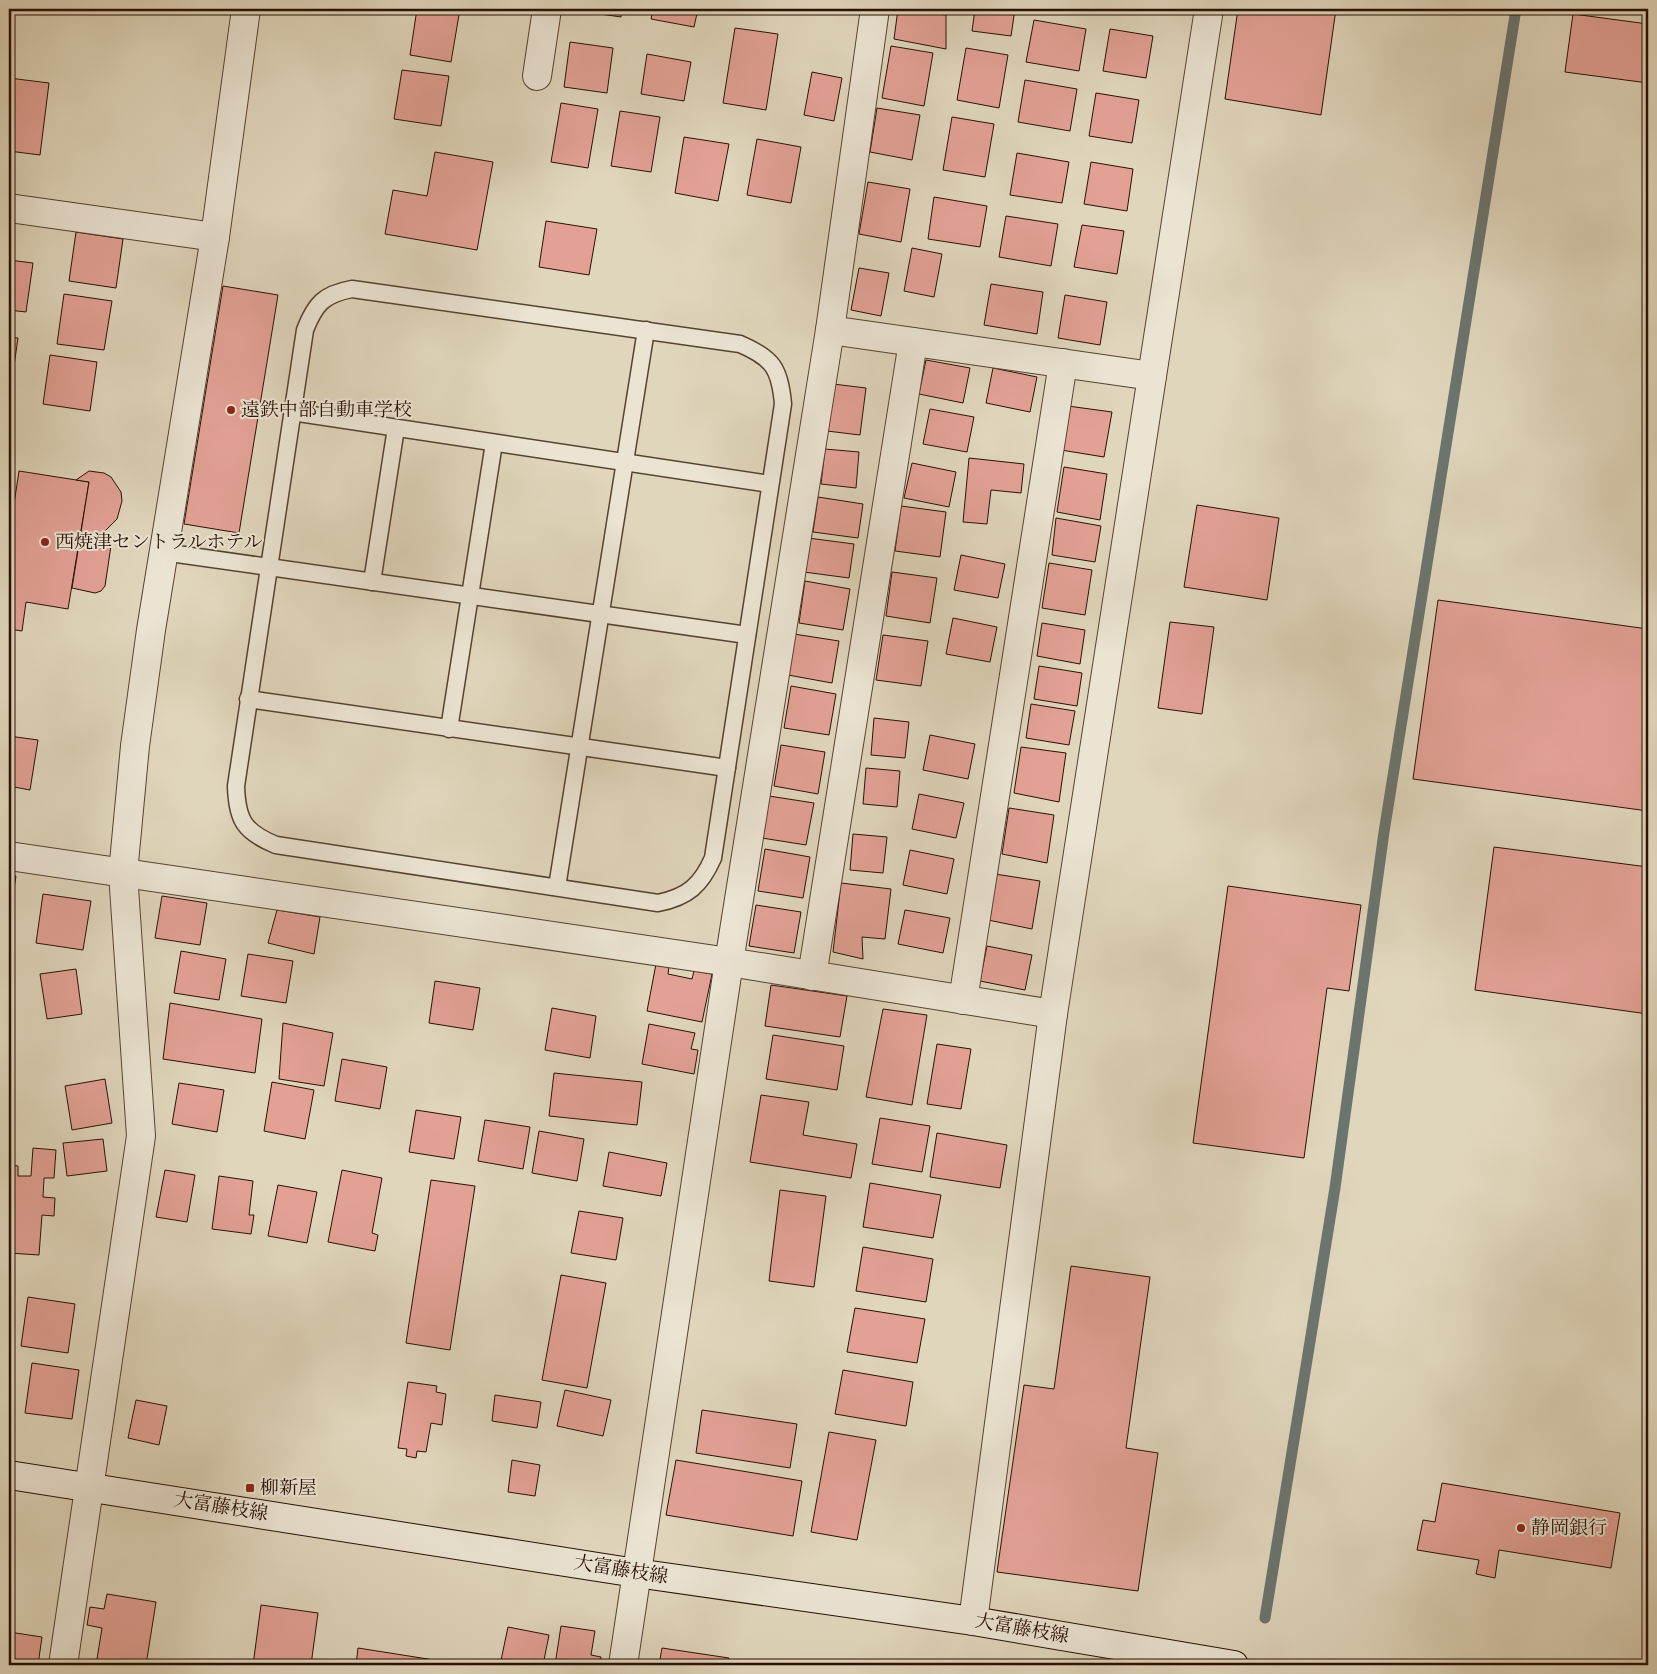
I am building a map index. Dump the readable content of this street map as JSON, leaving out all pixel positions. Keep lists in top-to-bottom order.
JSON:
{
  "streets": {
    "street": ["大富藤枝線"]
  },
  "places": {
    "other": ["遠鉄中部自動車学校", "西焼津セントラルホテル", "静岡銀行"],
    "transit": ["柳新屋"]
  }
}
